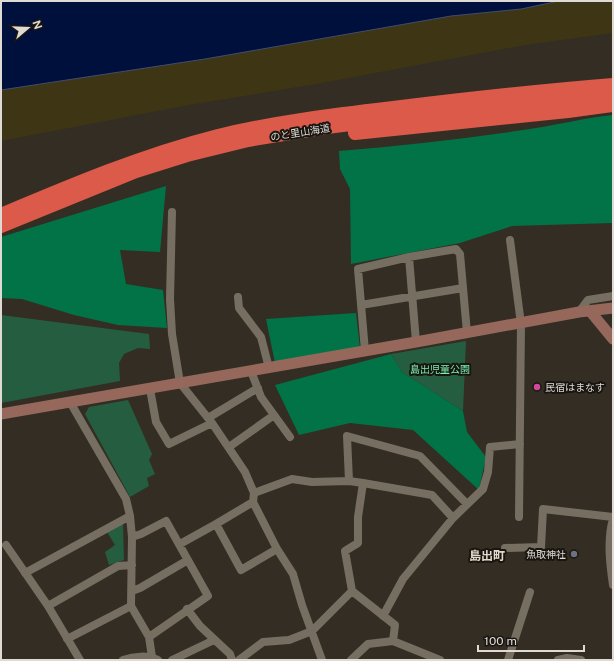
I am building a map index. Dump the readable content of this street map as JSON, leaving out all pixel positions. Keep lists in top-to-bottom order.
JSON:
{
  "streets": {
    "highway": ["のと里山海道"]
  },
  "districts": ["島出町"],
  "parks": ["島出児童公園"],
  "places": ["民宿はまなす", "魚取神社"],
  "scale_bar": "100 m",
  "north": "right"
}
